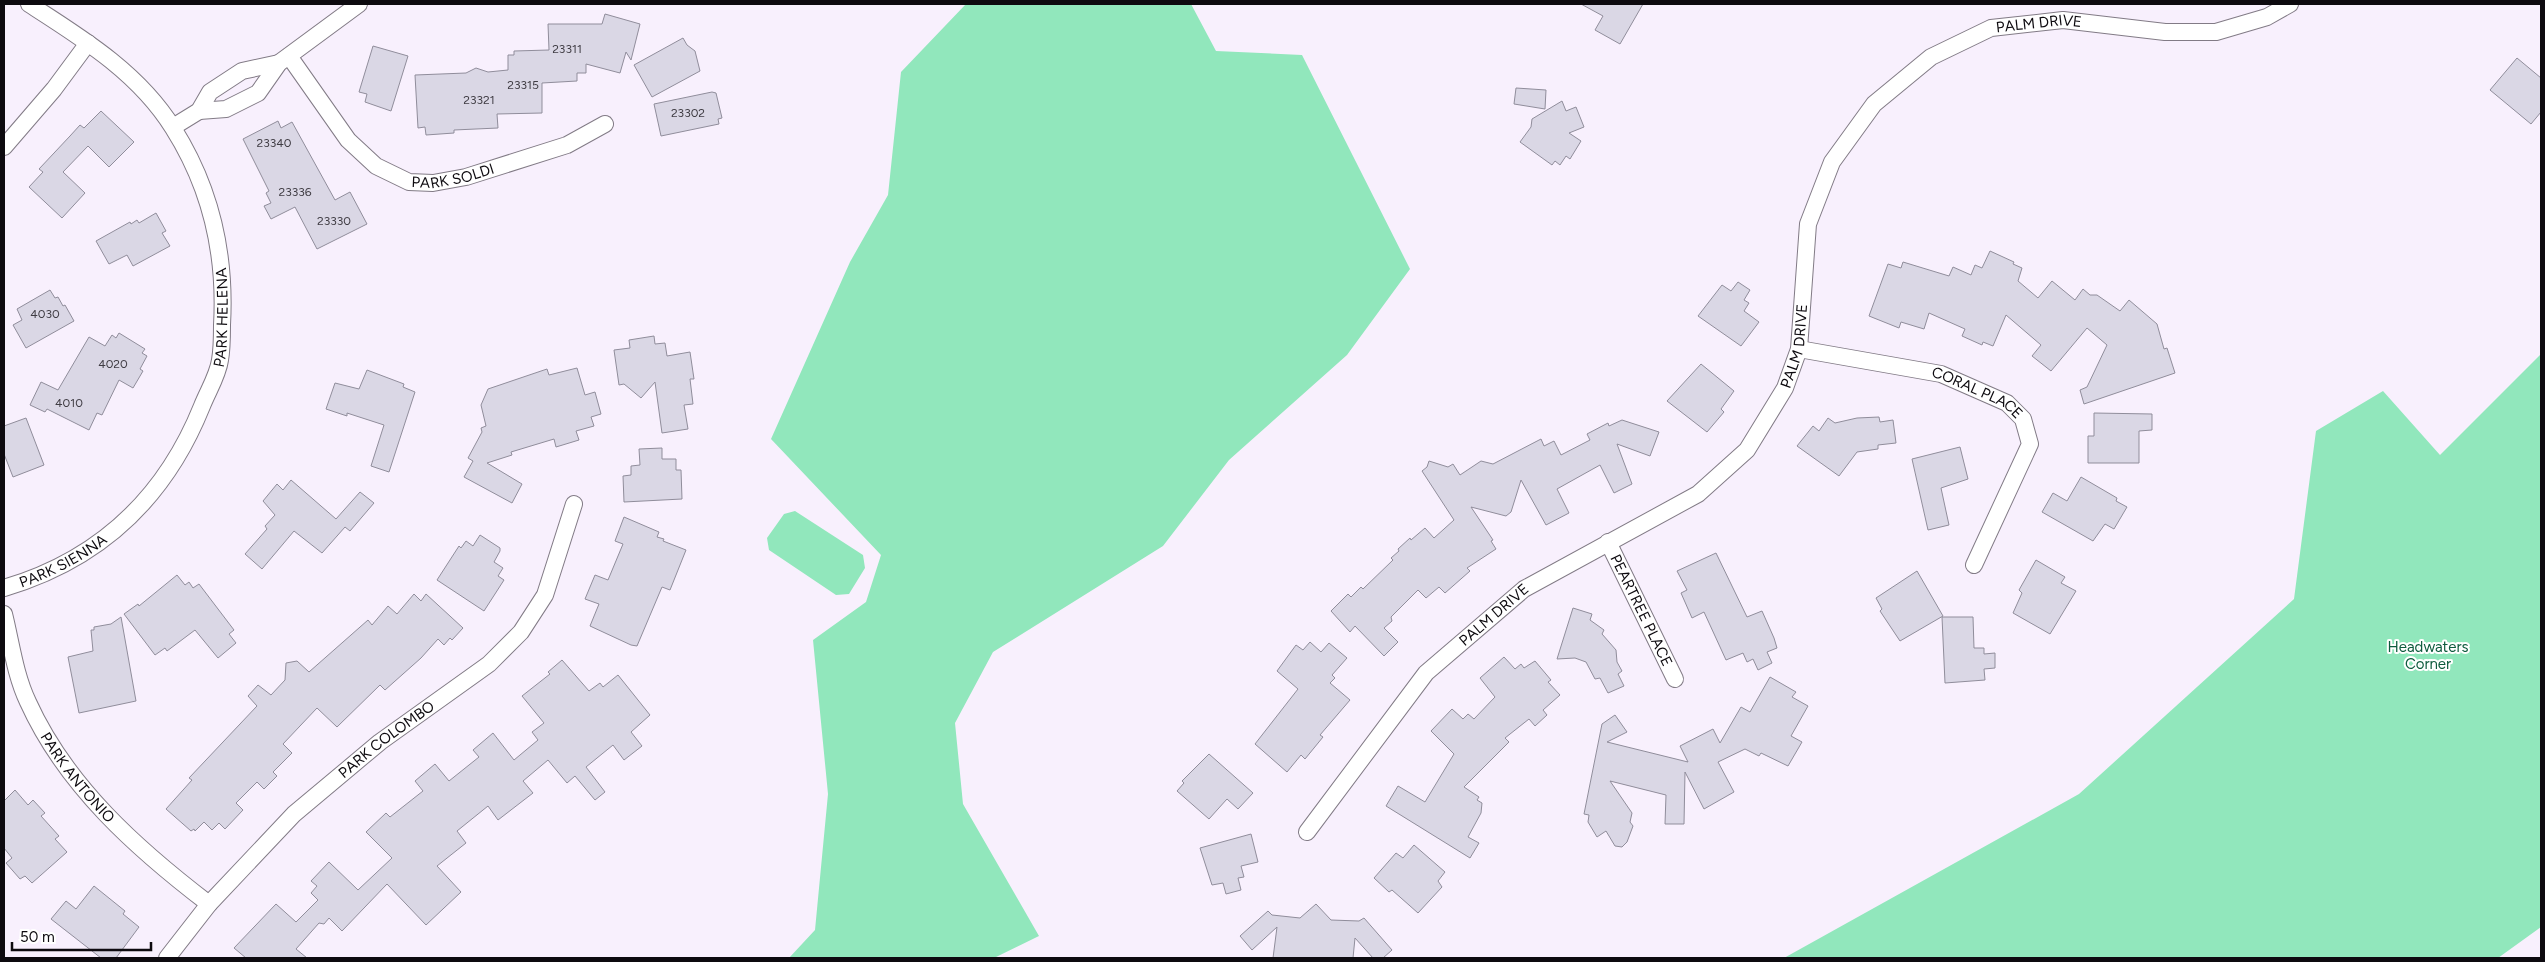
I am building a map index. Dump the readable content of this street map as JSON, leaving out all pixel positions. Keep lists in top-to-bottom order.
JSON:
{
  "streets": {
    "street": [
      "PALM DRIVE",
      "PARK SOLDI",
      "PARK HELENA",
      "CORAL PLACE",
      "PARK SIENNA",
      "PEARTREE PLACE",
      "PARK COLOMBO",
      "PARK ANTONIO"
    ]
  },
  "crossings": [
    ["PALM DRIVE", "CORAL PLACE"],
    ["PALM DRIVE", "PEARTREE PLACE"],
    ["PARK HELENA", "PARK SIENNA"],
    ["PARK COLOMBO", "PARK ANTONIO"]
  ],
  "parks": ["Headwaters Corner"],
  "house_numbers": [
    "23311",
    "23315",
    "23321",
    "23302",
    "23340",
    "23336",
    "23330",
    "4030",
    "4020",
    "4010"
  ],
  "scale_bar": "50 m"
}
